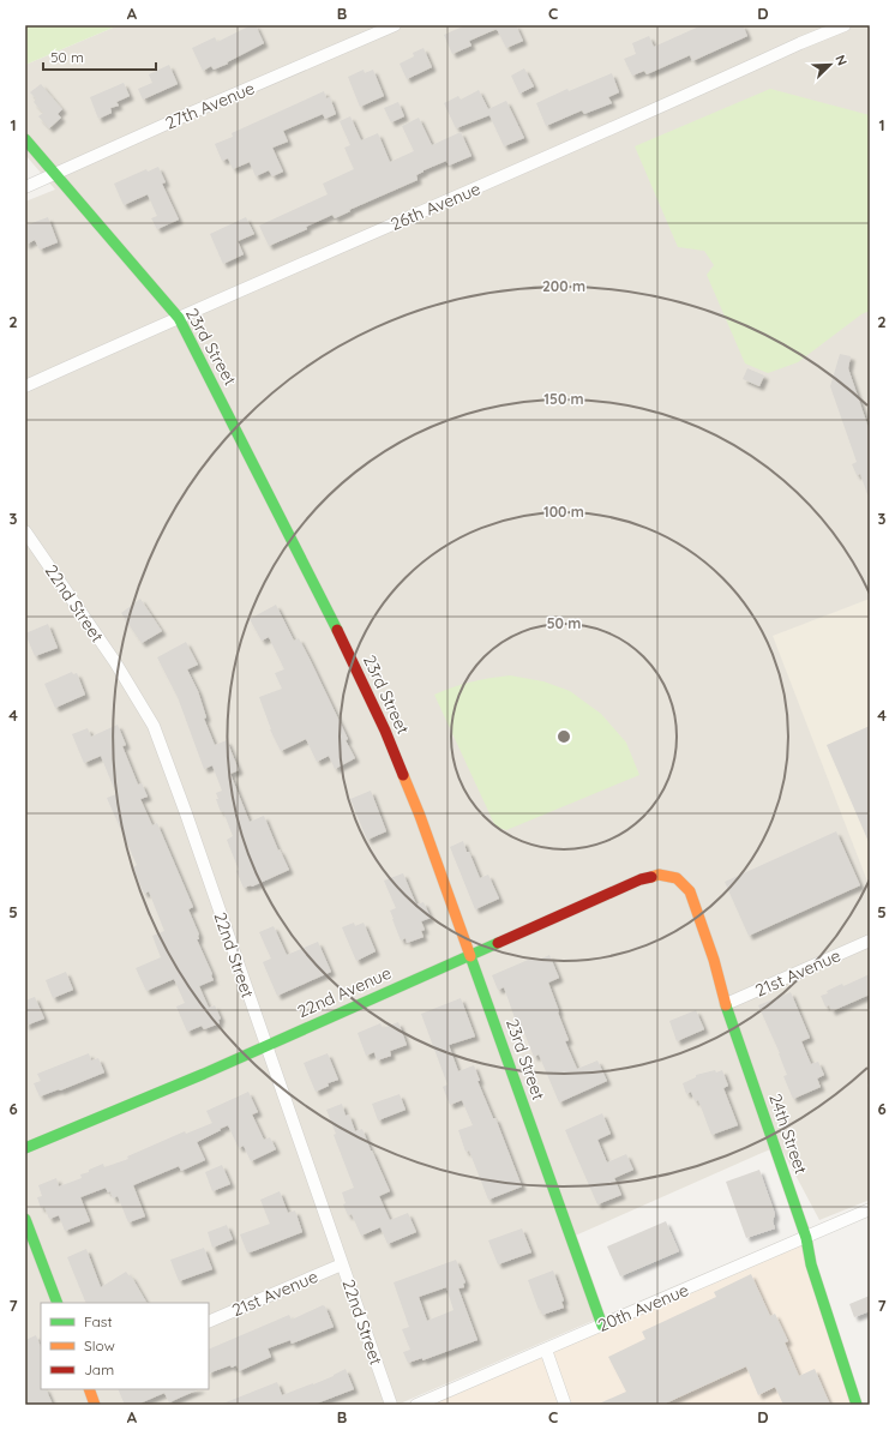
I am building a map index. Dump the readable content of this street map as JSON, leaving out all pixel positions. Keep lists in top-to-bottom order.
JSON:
{
  "streets": {
    "street": [
      "27th Avenue",
      "26th Avenue",
      "23rd Street",
      "22nd Street",
      "21st Avenue",
      "22nd Avenue",
      "24th Street",
      "20th Avenue"
    ]
  },
  "crossings": [
    ["27th Avenue", "23rd Street"],
    ["26th Avenue", "23rd Street"],
    ["23rd Street", "22nd Avenue"],
    ["23rd Street", "20th Avenue"],
    ["22nd Street", "21st Avenue"],
    ["22nd Street", "22nd Avenue"],
    ["21st Avenue", "24th Street"],
    ["22nd Avenue", "24th Street"],
    ["24th Street", "20th Avenue"]
  ],
  "legend": ["Fast", "Slow", "Jam"],
  "scale_bar": "50 m",
  "north": "top right",
  "grid": {
    "columns": [
      "A",
      "B",
      "C",
      "D"
    ],
    "rows": [
      "1",
      "2",
      "3",
      "4",
      "5",
      "6",
      "7"
    ]
  },
  "rings": [
    "200 m",
    "150 m",
    "100 m",
    "50 m"
  ]
}
